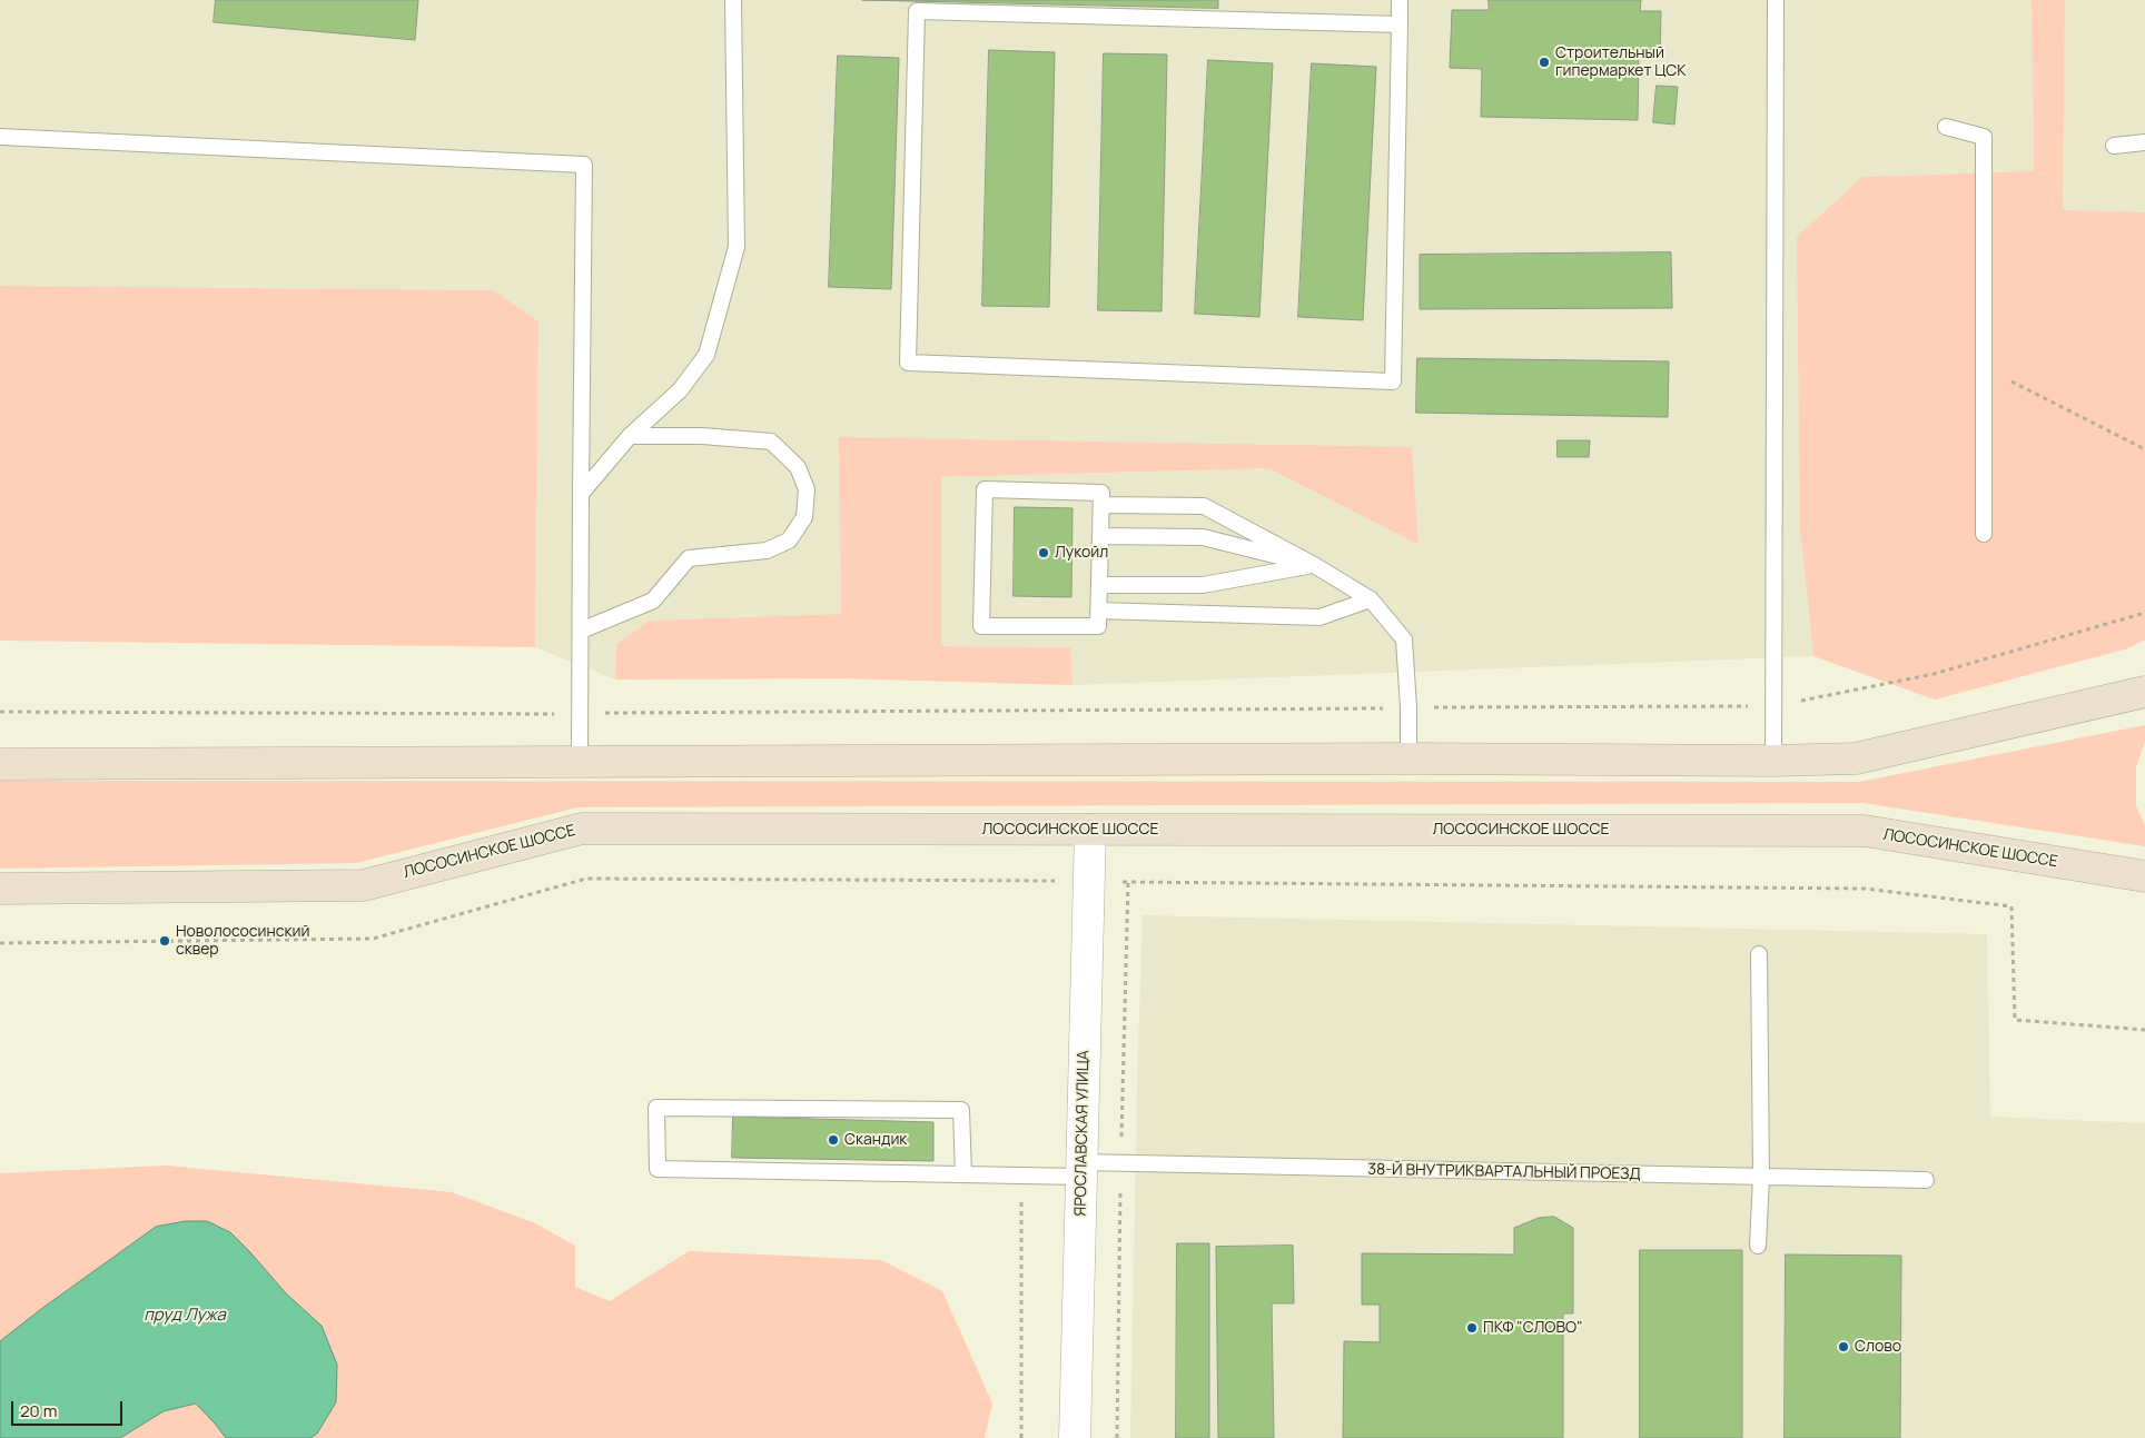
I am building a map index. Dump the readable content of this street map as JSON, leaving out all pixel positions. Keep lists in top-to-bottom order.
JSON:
{
  "streets": {
    "street": ["ЛОСОСИНСКОЕ ШОССЕ", "ЯРОСЛАВСКАЯ УЛИЦА"],
    "lane": ["38-Й ВНУТРИКВАРТАЛЬНЫЙ ПРОЕЗД"]
  },
  "crossings": [
    ["ЛОСОСИНСКОЕ ШОССЕ", "ЯРОСЛАВСКАЯ УЛИЦА"],
    ["ЯРОСЛАВСКАЯ УЛИЦА", "38-Й ВНУТРИКВАРТАЛЬНЫЙ ПРОЕЗД"]
  ],
  "water": ["пруд Лужа"],
  "places": [
    "Строительный гипермаркет ЦСК",
    "Лукойл",
    "Новолососинский сквер",
    "Скандик",
    "ПКФ \"СЛОВО\"",
    "Слово"
  ],
  "scale_bar": "20 m"
}
